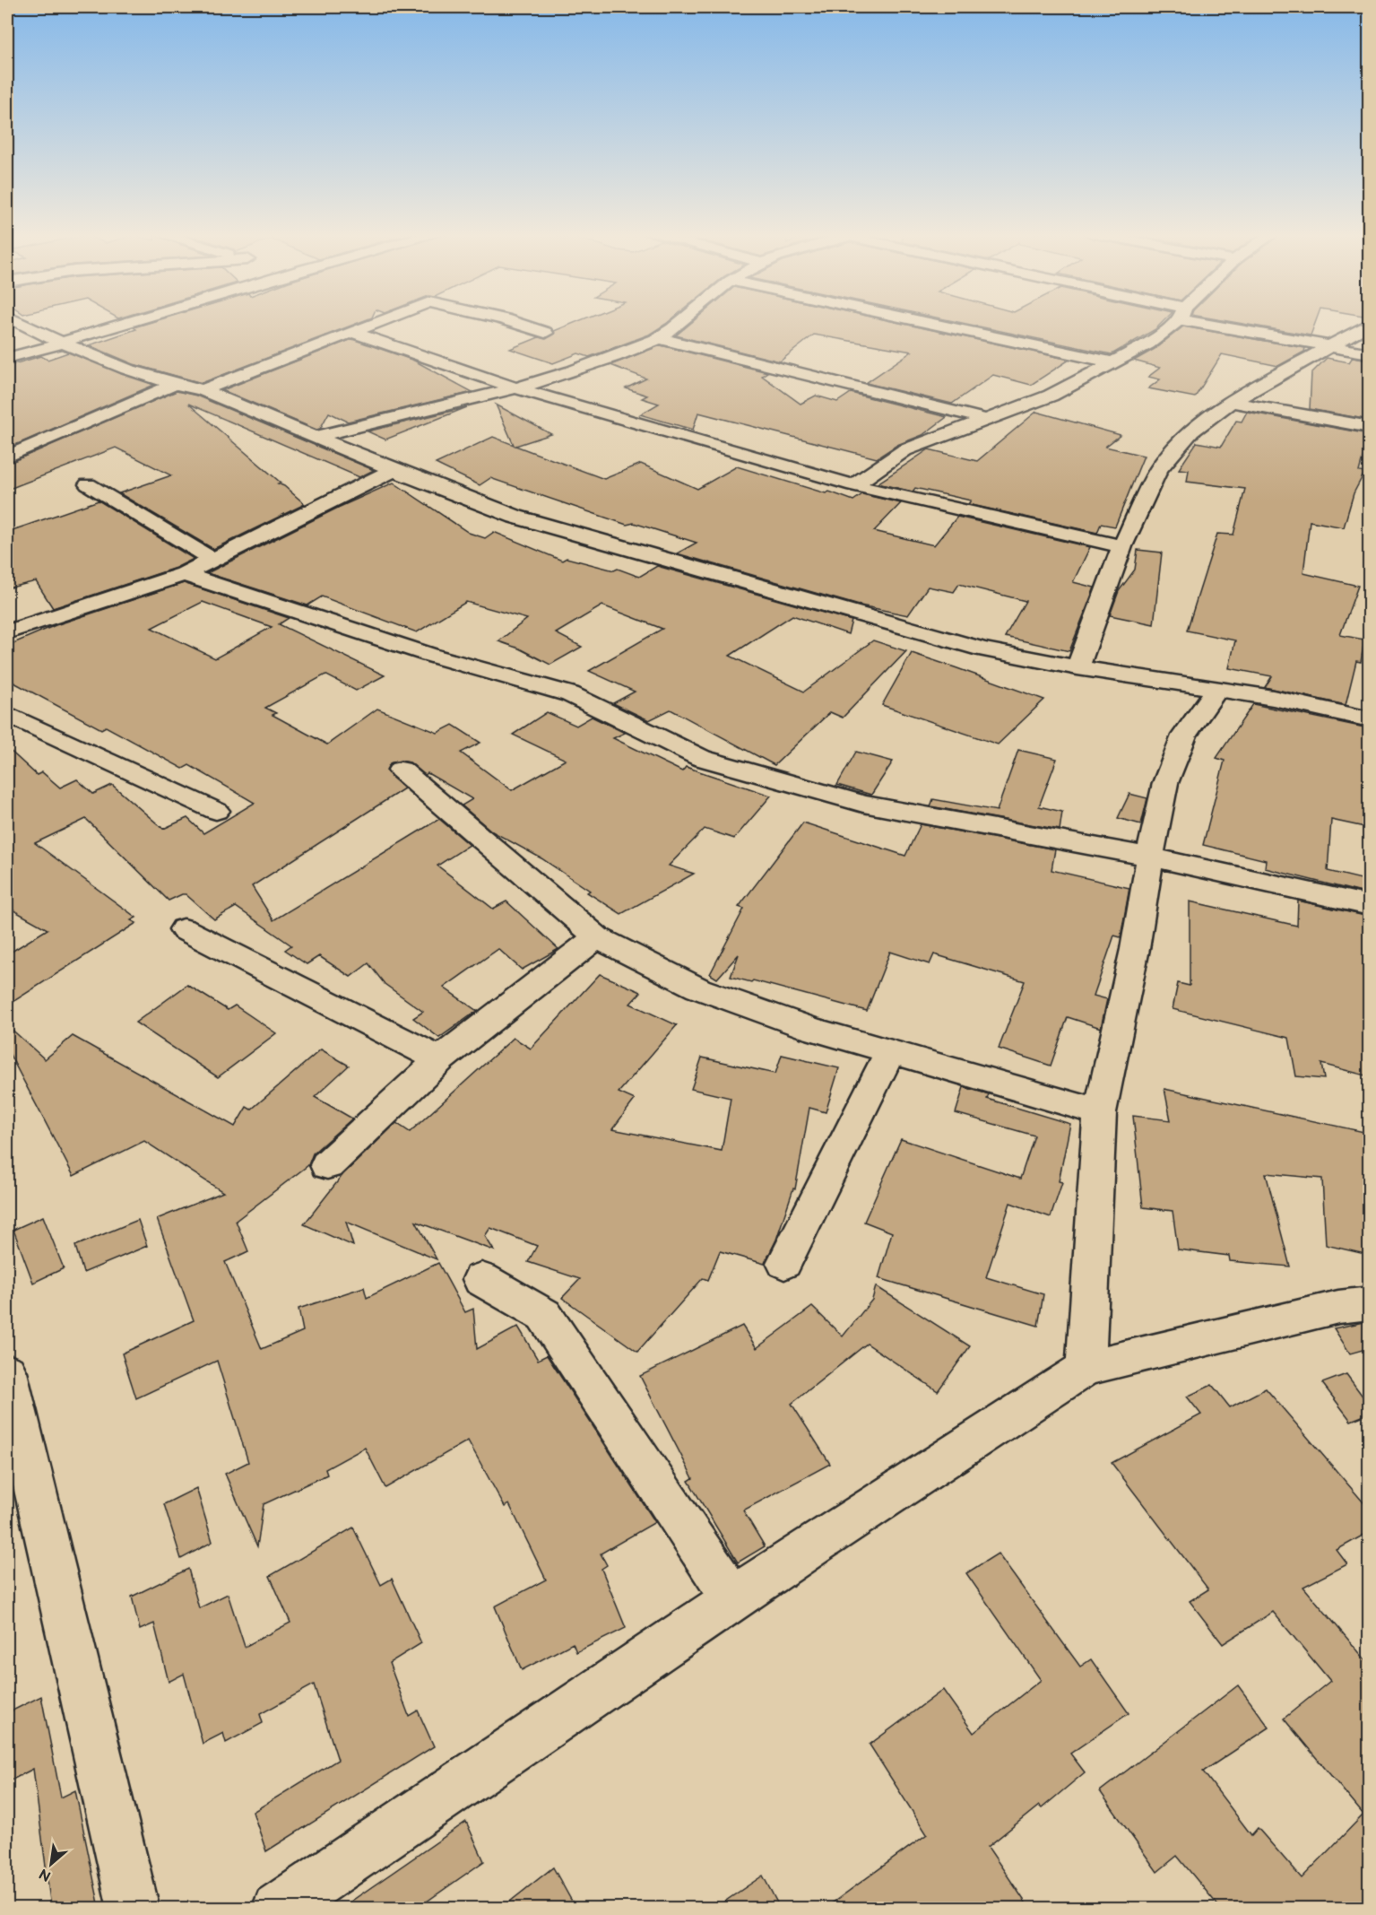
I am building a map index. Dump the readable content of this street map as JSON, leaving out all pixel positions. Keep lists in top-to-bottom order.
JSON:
{
  "north": "bottom left"
}
